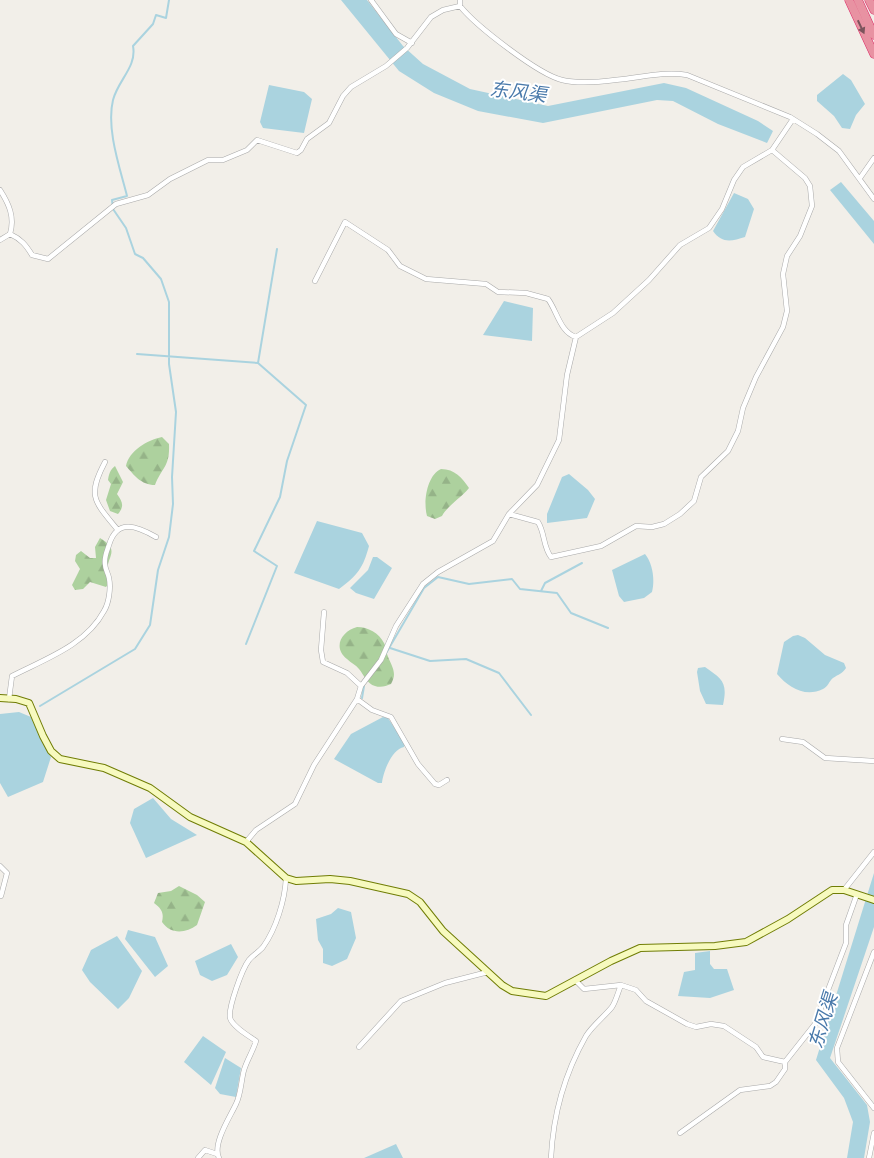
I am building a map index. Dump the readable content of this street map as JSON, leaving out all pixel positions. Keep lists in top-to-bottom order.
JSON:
{
  "water": ["东风渠"]
}
